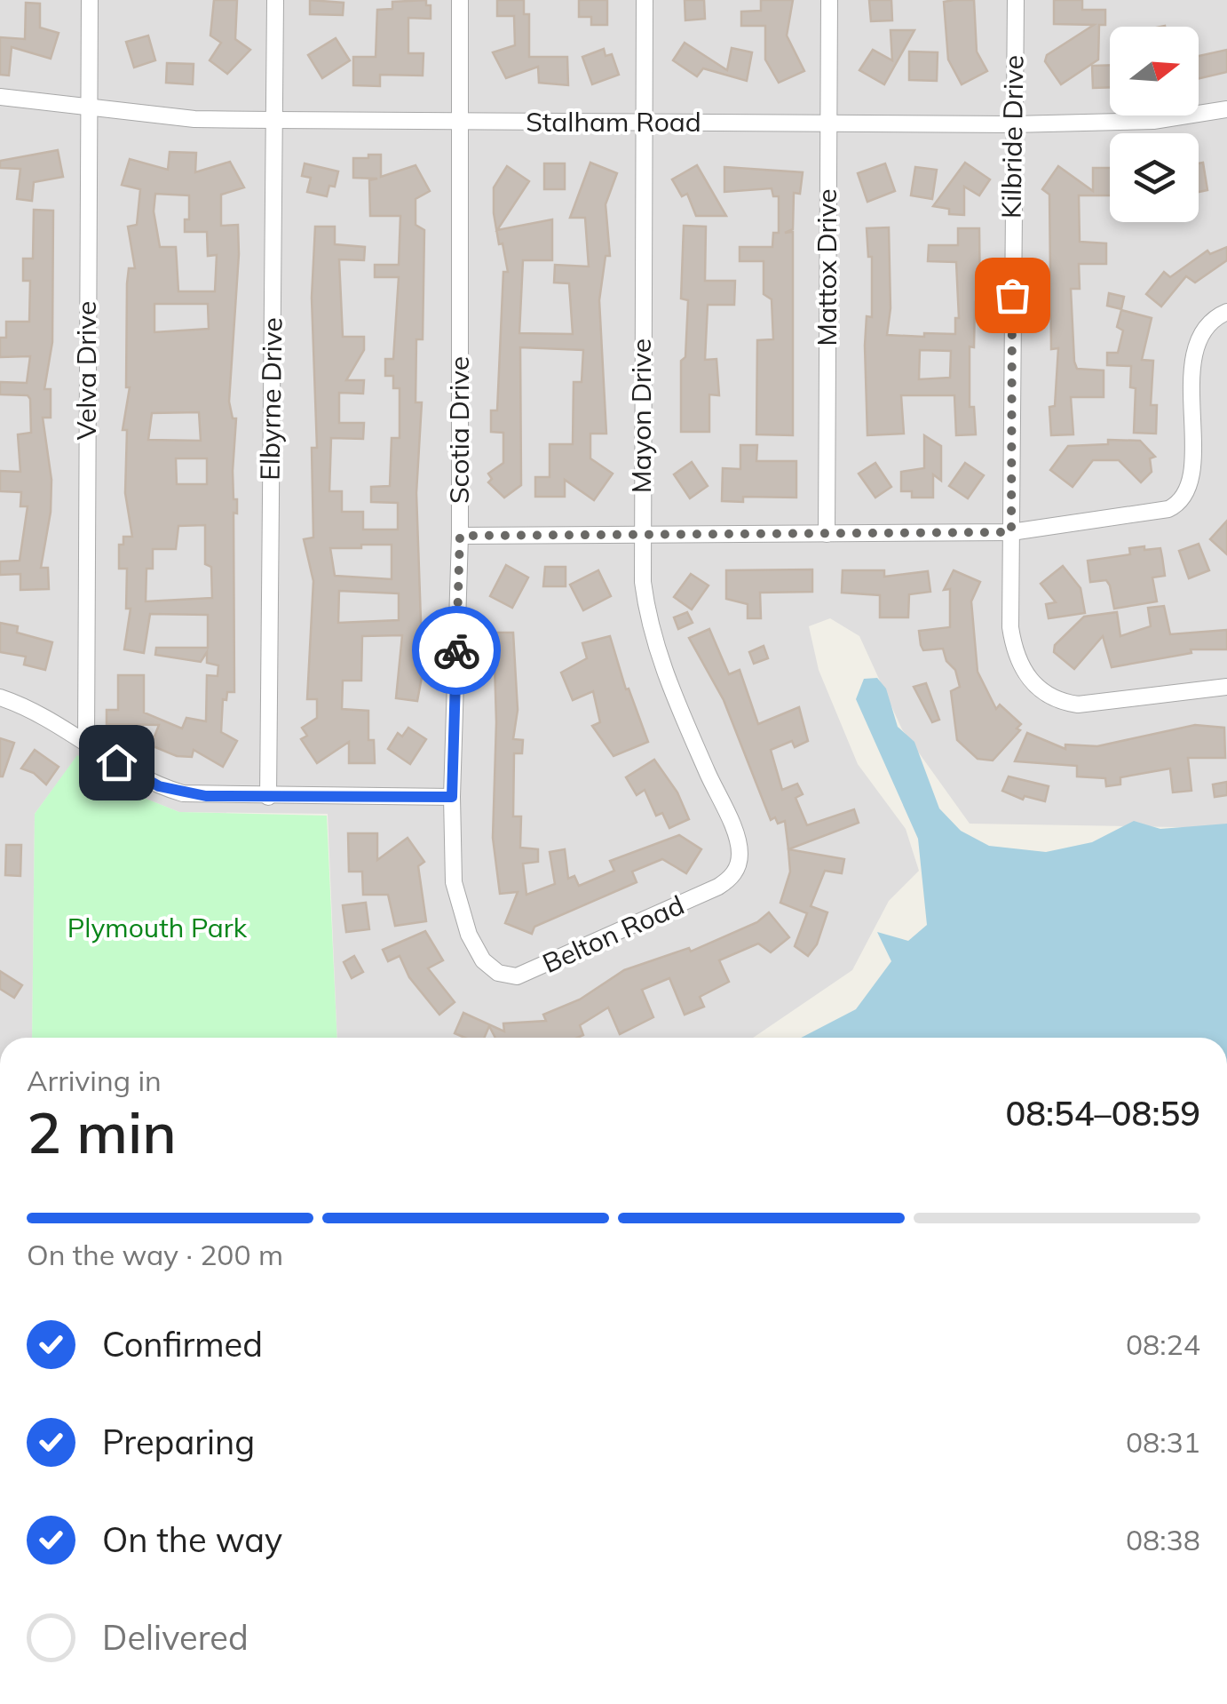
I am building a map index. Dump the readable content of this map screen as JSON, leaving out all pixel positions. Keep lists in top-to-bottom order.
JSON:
{
  "streets": {
    "street": [
      "Stalham Road",
      "Kilbride Drive",
      "Mattox Drive",
      "Velva Drive",
      "Elbyrne Drive",
      "Mayon Drive",
      "Scotia Drive",
      "Belton Road"
    ]
  },
  "crossings": [
    ["Stalham Road", "Kilbride Drive"],
    ["Stalham Road", "Mattox Drive"],
    ["Stalham Road", "Velva Drive"],
    ["Stalham Road", "Elbyrne Drive"],
    ["Stalham Road", "Mayon Drive"],
    ["Stalham Road", "Scotia Drive"],
    ["Mayon Drive", "Belton Road"],
    ["Scotia Drive", "Belton Road"]
  ],
  "parks": ["Plymouth Park"],
  "north": "right",
  "page": {
    "heading": ["2 min", "Arriving in", "08:54–08:59"],
    "bar": "On the way · 200 m",
    "list": [
      ["Confirmed", "08:24"],
      ["Preparing", "08:31"],
      ["On the way", "08:38"],
      "Delivered"
    ]
  }
}
